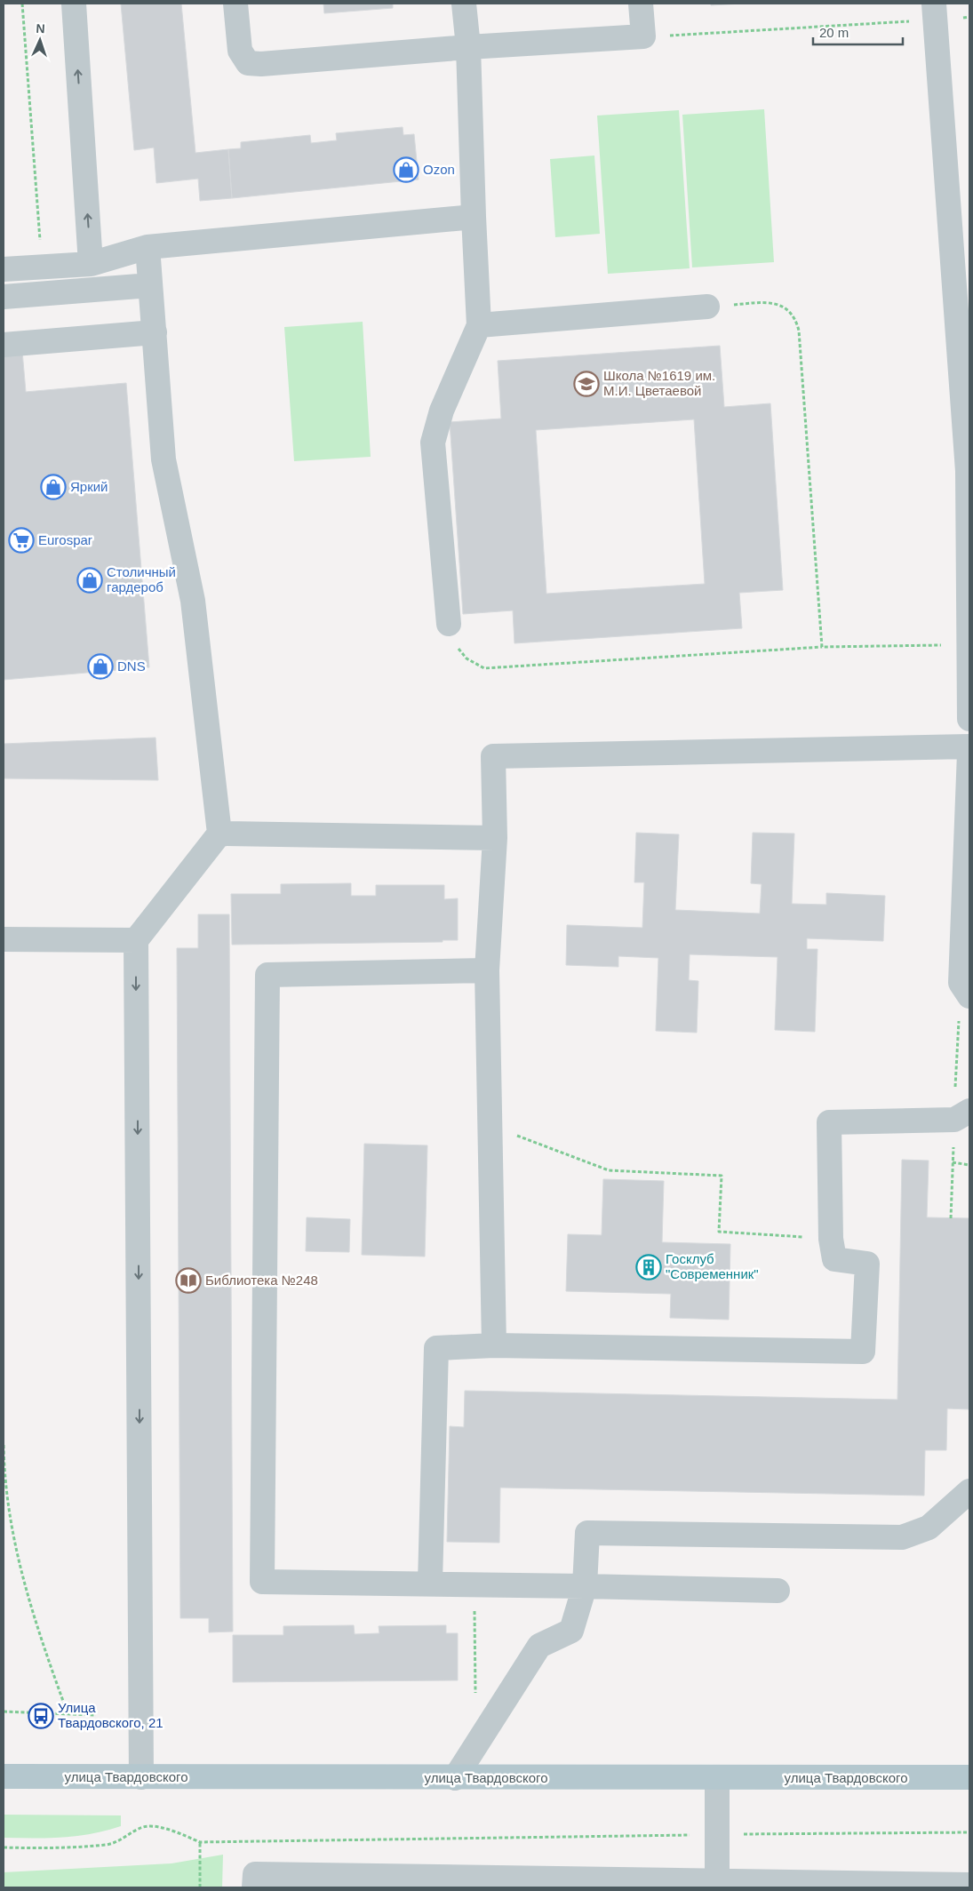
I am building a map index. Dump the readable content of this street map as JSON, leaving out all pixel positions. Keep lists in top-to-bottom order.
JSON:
{
  "streets": {
    "main road": ["улица Твардовского"]
  },
  "places": {
    "shop": [
      "Ozon",
      "Яркий",
      "Столичный гардероб",
      "DNS"
    ],
    "school or university": ["Школа №1619 им. М.И. Цветаевой"],
    "supermarket": ["Eurospar"],
    "building": ["Госклуб \"Современник\""],
    "library": ["Библиотека №248"],
    "bus stop": ["Улица Твардовского, 21"]
  },
  "scale_bar": "20 m",
  "north": "top"
}
